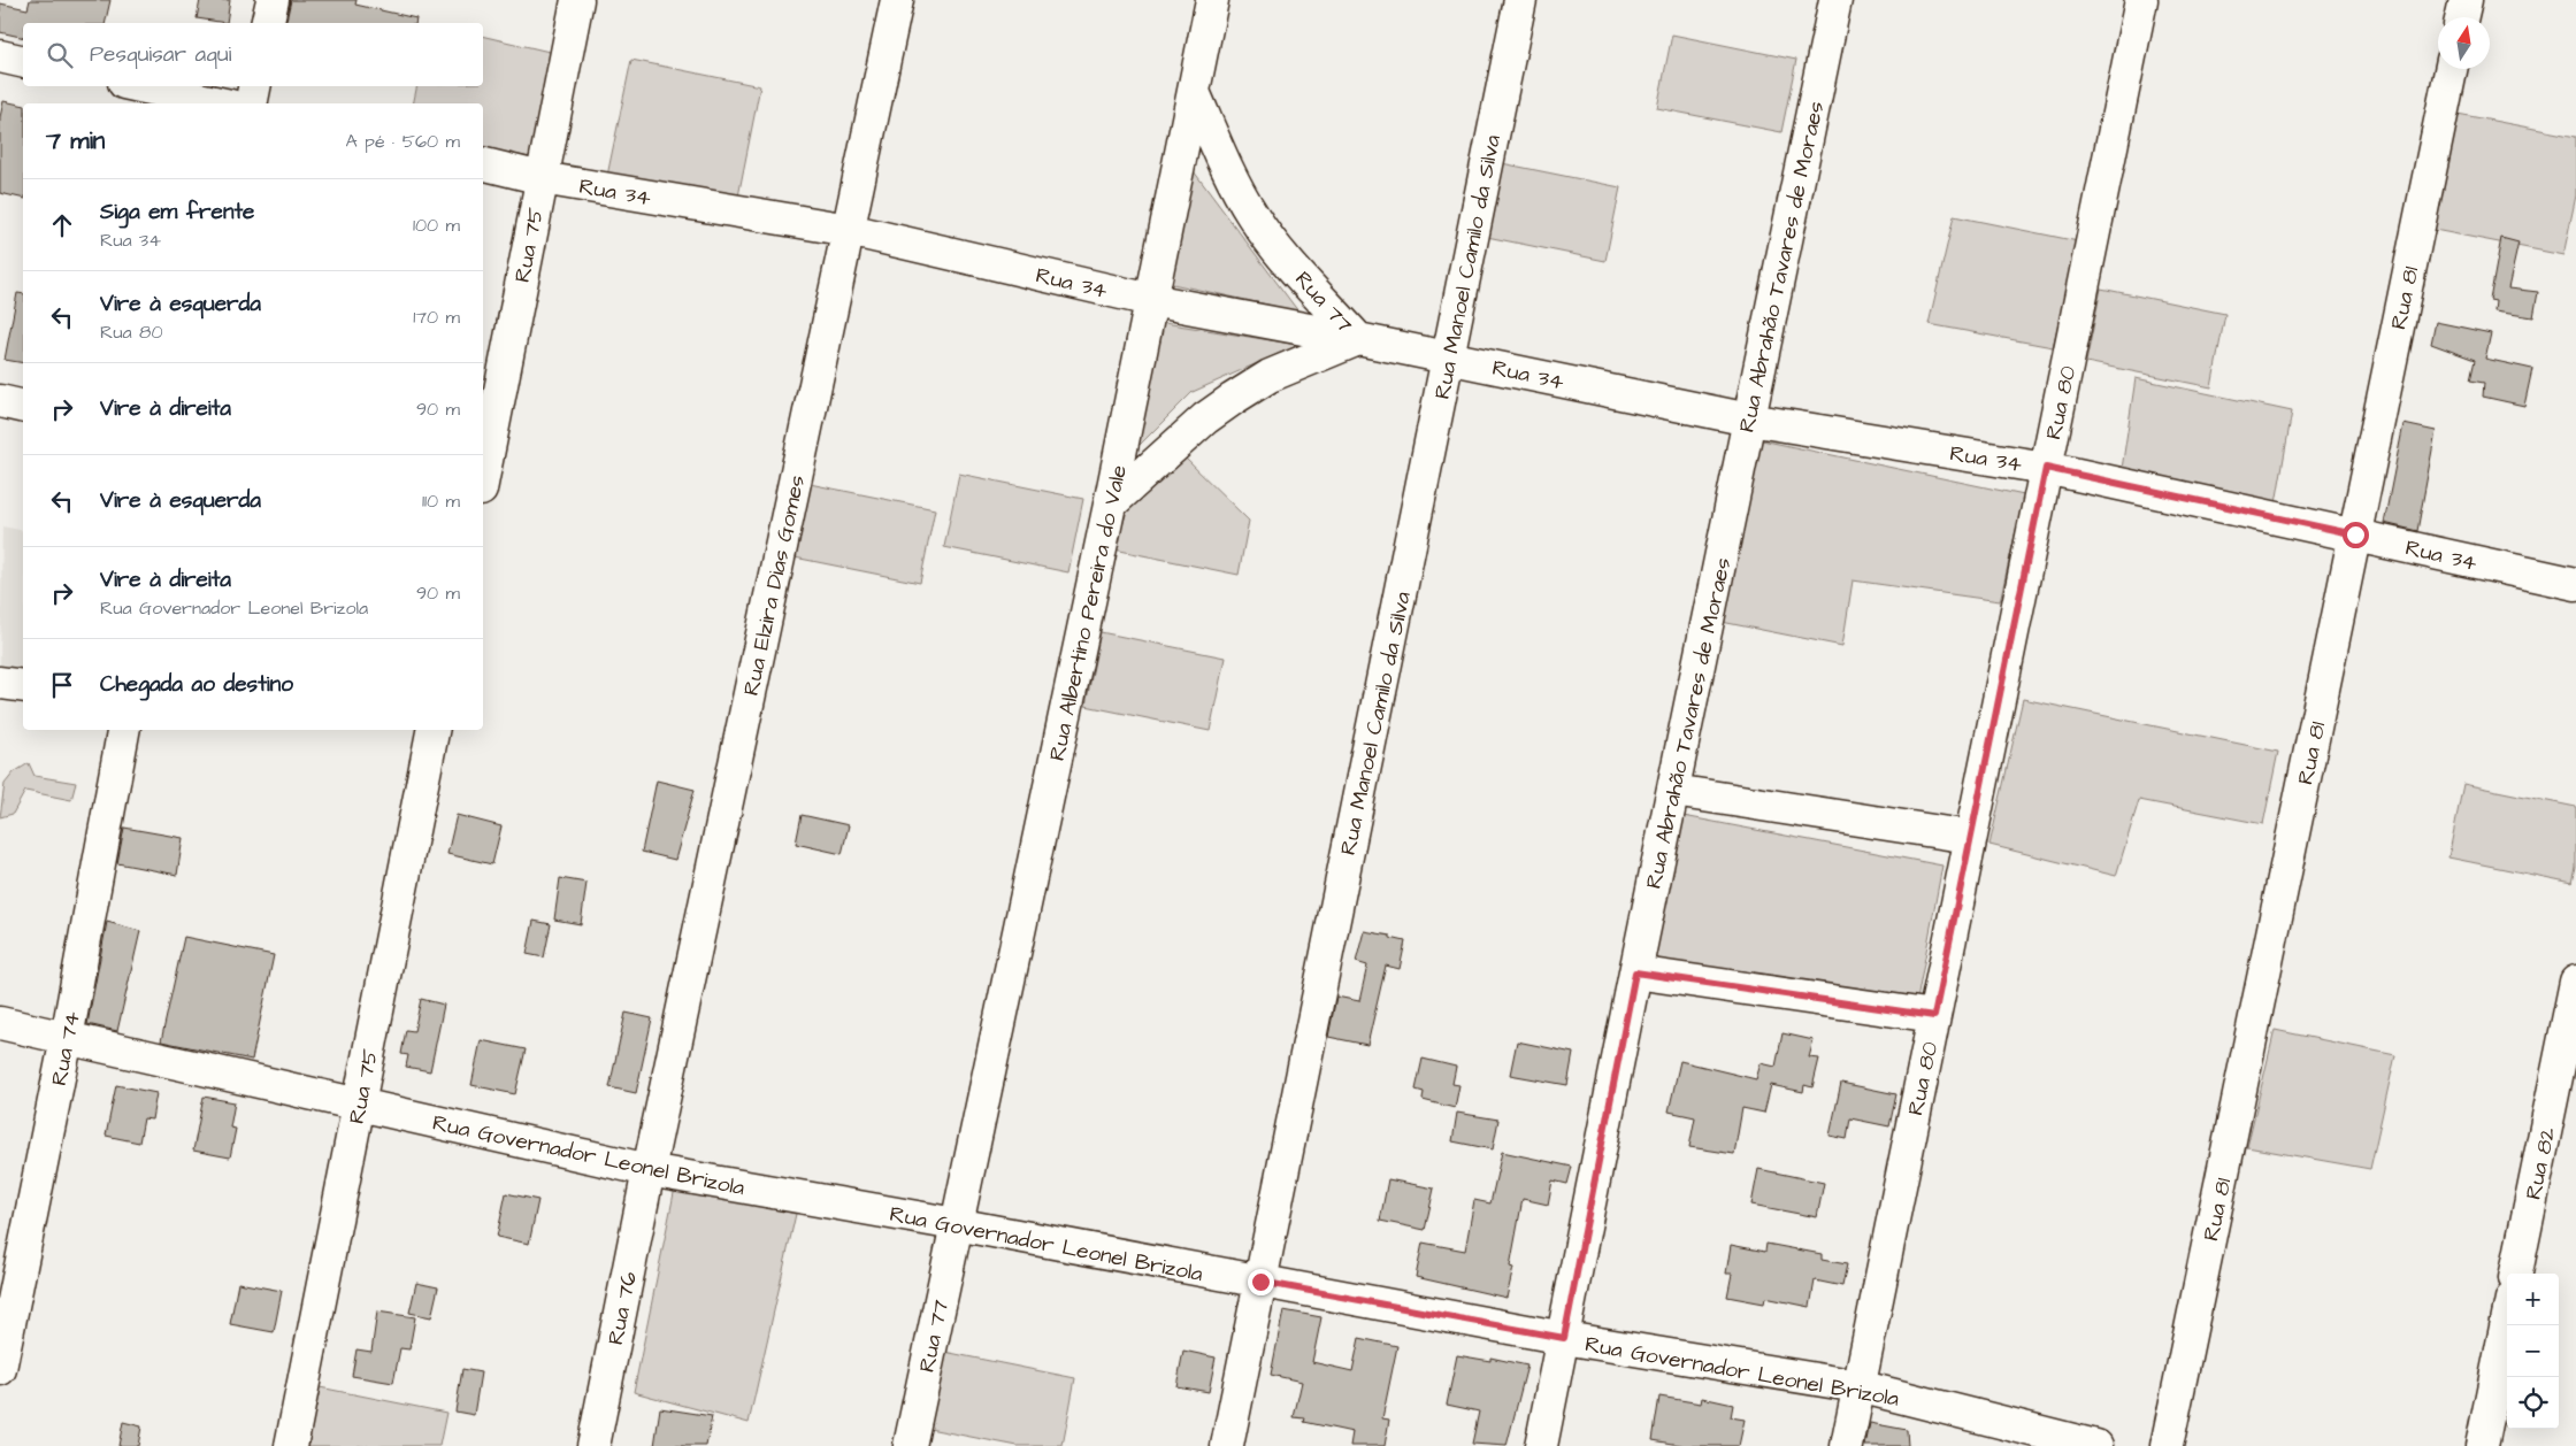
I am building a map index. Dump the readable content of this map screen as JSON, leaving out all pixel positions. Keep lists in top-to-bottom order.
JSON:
{
  "streets": {
    "street": [
      "Rua 34",
      "Rua 75",
      "Rua Manoel Camilo da Silva",
      "Rua Abrahão Tavares de Moraes",
      "Rua 81",
      "Rua 77",
      "Rua 80",
      "Rua Elzira Dias Gomes",
      "Rua Albertino Pereira do Vale",
      "Rua 74",
      "Rua Governador Leonel Brizola",
      "Rua 82",
      "Rua 76"
    ]
  },
  "crossings": [
    ["Rua 34", "Rua 75"],
    ["Rua 34", "Rua Manoel Camilo da Silva"],
    ["Rua 34", "Rua Abrahão Tavares de Moraes"],
    ["Rua 34", "Rua 81"],
    ["Rua 34", "Rua 77"],
    ["Rua 34", "Rua 80"],
    ["Rua 34", "Rua Elzira Dias Gomes"],
    ["Rua 34", "Rua Albertino Pereira do Vale"],
    ["Rua 75", "Rua Governador Leonel Brizola"],
    ["Rua Manoel Camilo da Silva", "Rua Governador Leonel Brizola"],
    ["Rua Abrahão Tavares de Moraes", "Rua Governador Leonel Brizola"],
    ["Rua 77", "Rua Albertino Pereira do Vale"],
    ["Rua 77", "Rua Governador Leonel Brizola"],
    ["Rua 80", "Rua Governador Leonel Brizola"],
    ["Rua Elzira Dias Gomes", "Rua Governador Leonel Brizola"],
    ["Rua Elzira Dias Gomes", "Rua 76"],
    ["Rua Albertino Pereira do Vale", "Rua Governador Leonel Brizola"],
    ["Rua 74", "Rua Governador Leonel Brizola"],
    ["Rua Governador Leonel Brizola", "Rua 76"]
  ],
  "north": "top",
  "page": {
    "search": "Pesquisar aqui",
    "heading": ["7 min", "A pé · 560 m"],
    "list": [
      ["Siga em frente", "Rua 34", "100 m"],
      ["Vire à esquerda", "Rua 80", "170 m"],
      ["Vire à direita", "90 m"],
      ["Vire à esquerda", "110 m"],
      ["Vire à direita", "Rua Governador Leonel Brizola", "90 m"],
      "Chegada ao destino"
    ],
    "map_buttons": ["+", "−"]
  }
}
